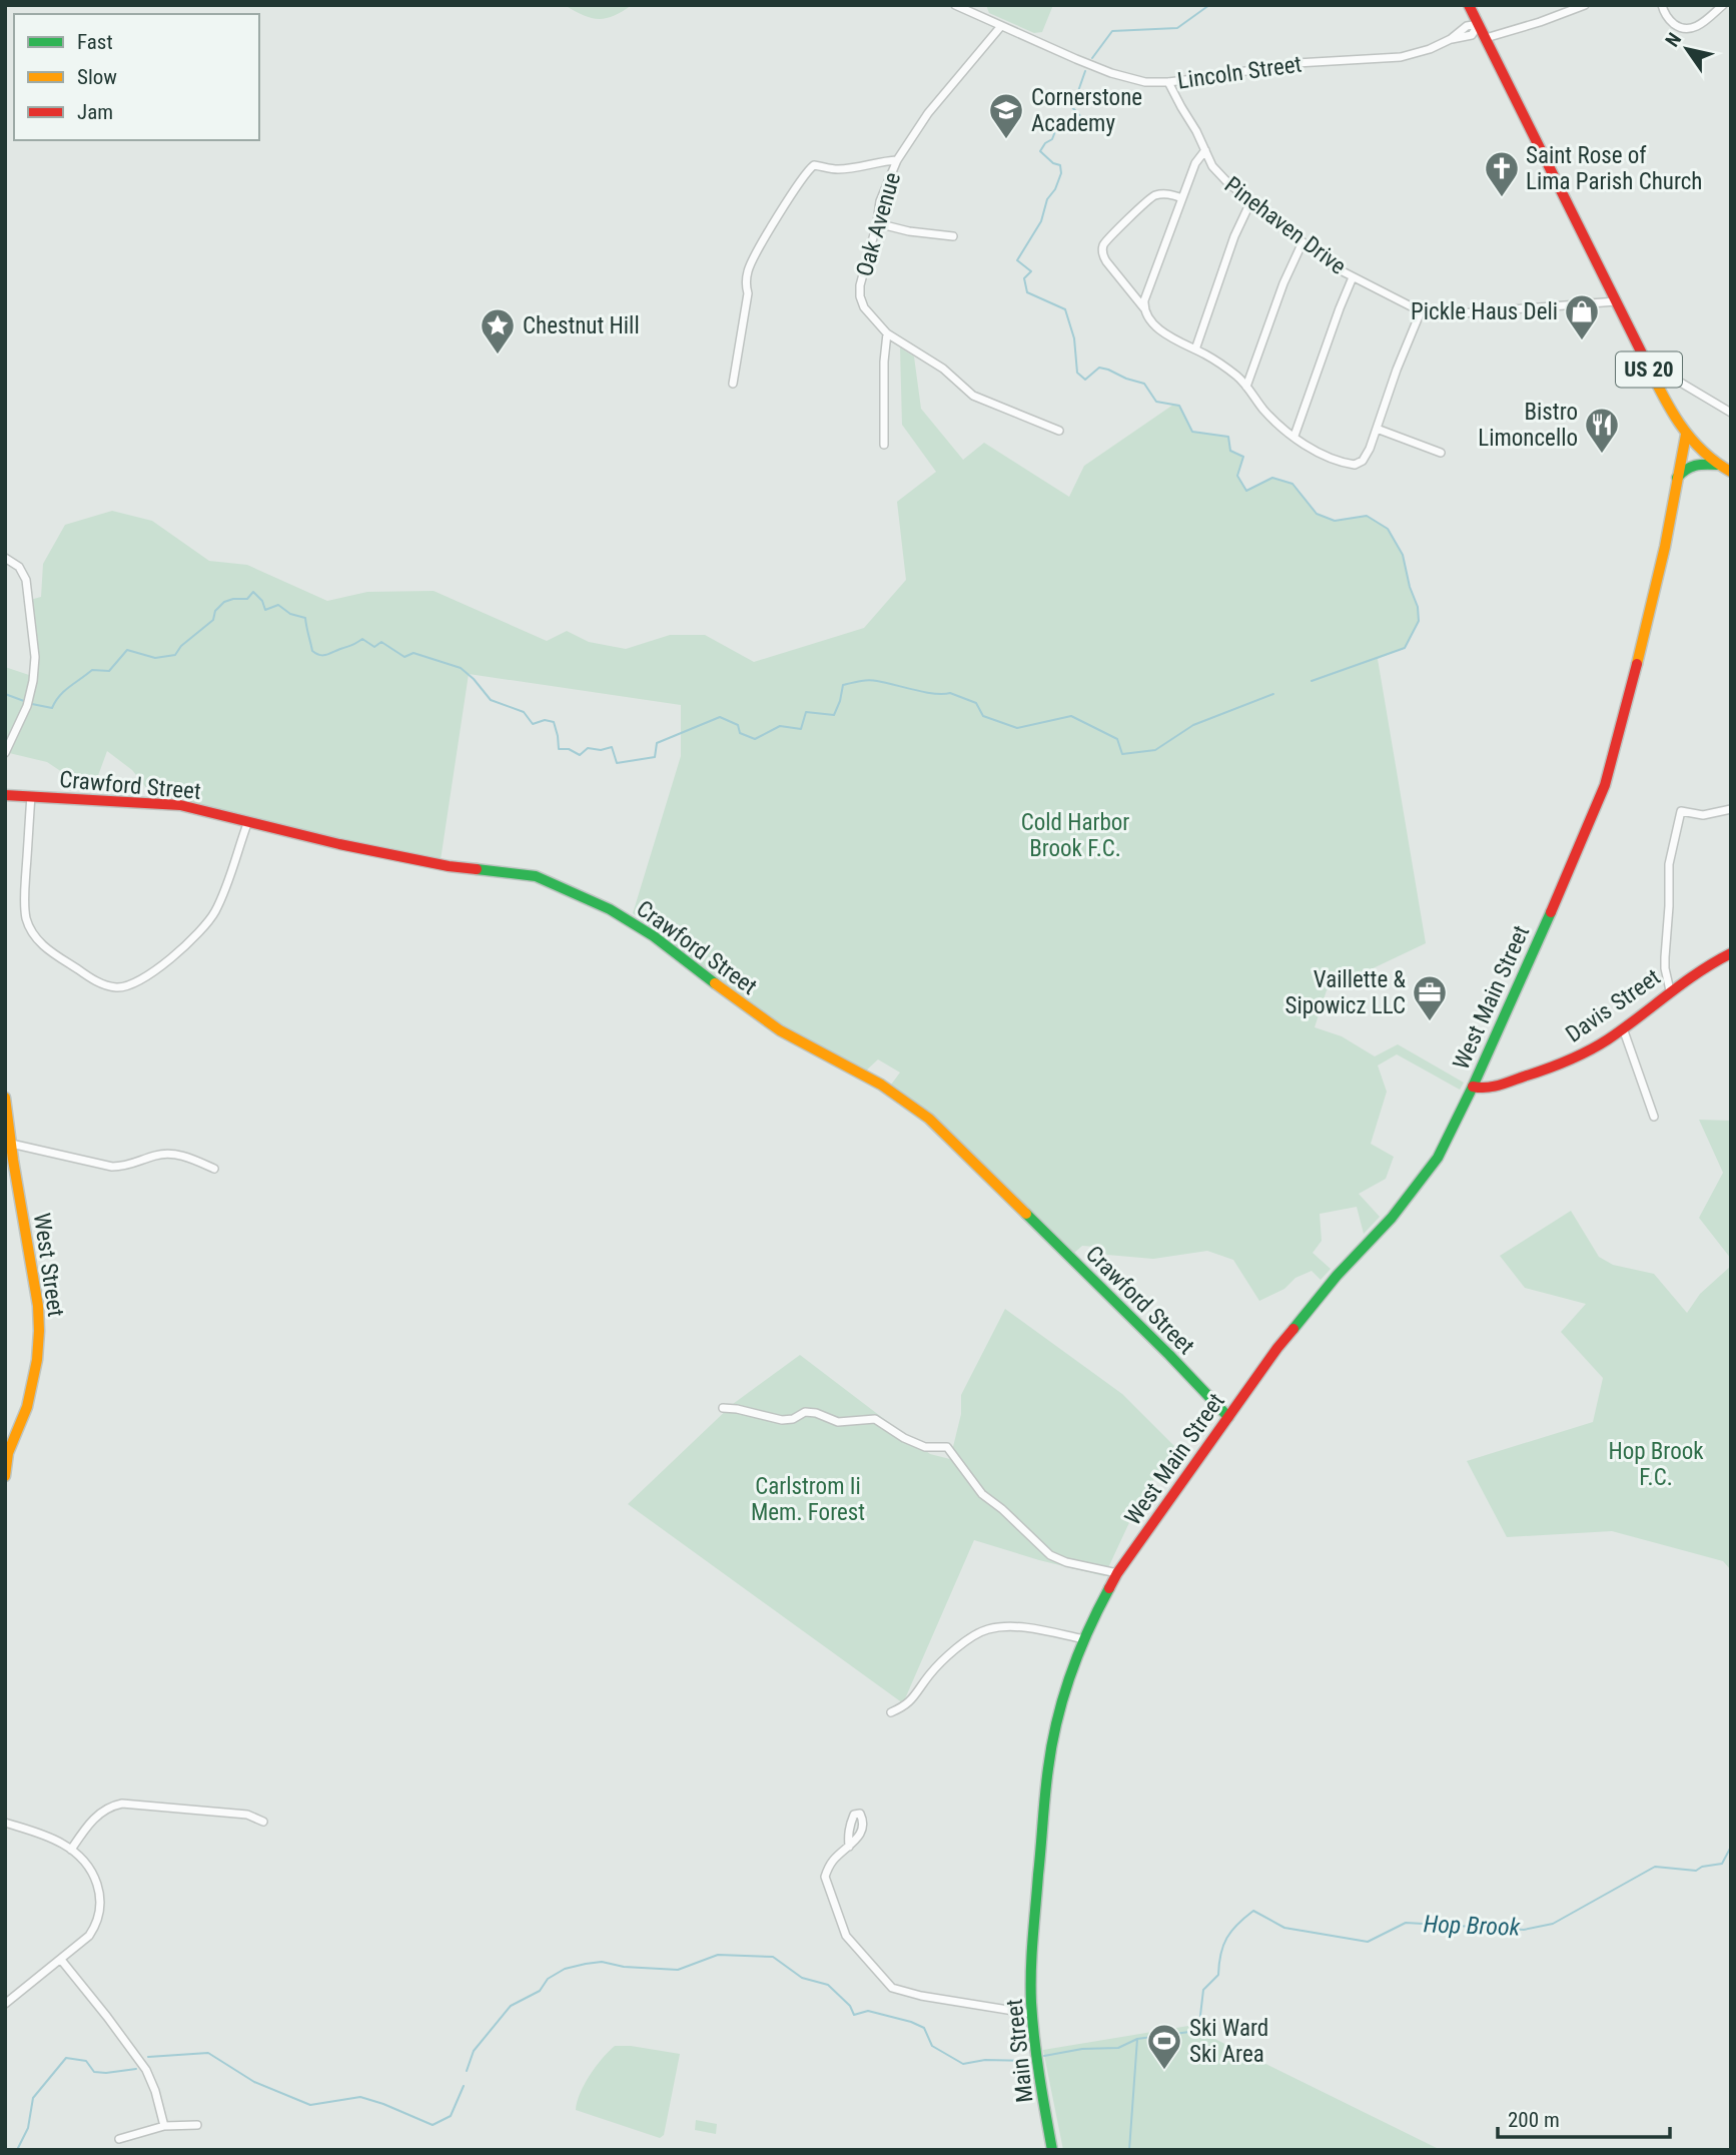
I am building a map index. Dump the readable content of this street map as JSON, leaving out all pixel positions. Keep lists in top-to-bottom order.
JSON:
{
  "streets": {
    "main road": [
      "US 20",
      "Crawford Street",
      "West Main Street",
      "Davis Street",
      "West Street",
      "Main Street"
    ],
    "street": ["Lincoln Street", "Oak Avenue", "Pinehaven Drive"]
  },
  "crossings": [
    ["Lincoln Street", "Oak Avenue"],
    ["Lincoln Street", "Pinehaven Drive"],
    ["Lincoln Street", "US 20"],
    ["Pinehaven Drive", "US 20"],
    ["US 20", "West Main Street"],
    ["Crawford Street", "West Main Street"],
    ["West Main Street", "Davis Street"],
    ["West Main Street", "Main Street"]
  ],
  "water": ["Hop Brook"],
  "parks": ["Cold Harbor Brook F.C.", "Hop Brook F.C.", "Carlstrom Ii Mem. Forest"],
  "places": {
    "school or university": ["Cornerstone Academy"],
    "church": ["Saint Rose of Lima Parish Church"],
    "shop": ["Pickle Haus Deli"],
    "place": ["Chestnut Hill"],
    "restaurant": ["Bistro Limoncello"],
    "office": ["Vaillette & Sipowicz LLC"],
    "sports": ["Ski Ward Ski Area"]
  },
  "legend": ["Fast", "Slow", "Jam"],
  "scale_bar": "200 m",
  "north": "top left"
}
